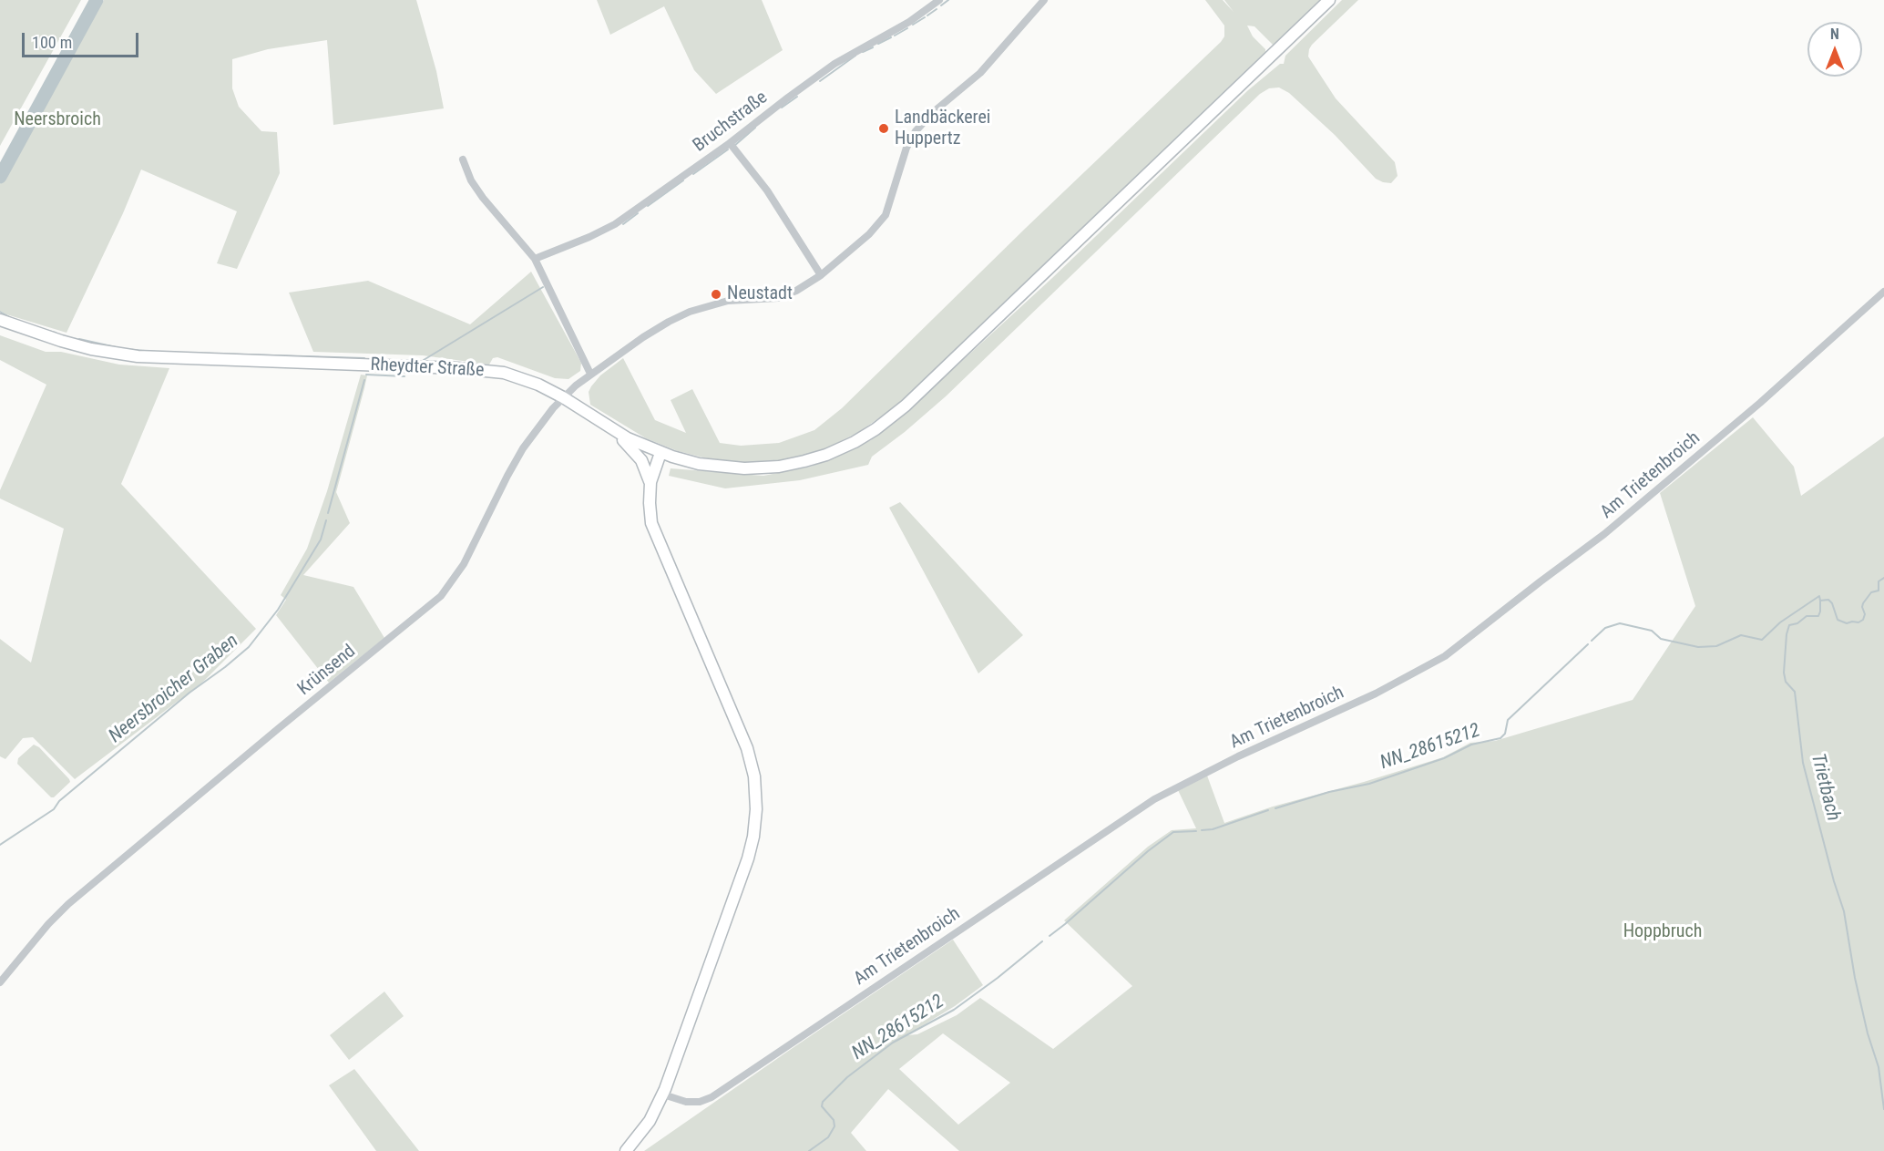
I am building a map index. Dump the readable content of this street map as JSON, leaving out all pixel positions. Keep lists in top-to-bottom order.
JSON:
{
  "streets": {
    "main road": ["Rheydter Straße"],
    "street": ["Bruchstraße", "Am Trietenbroich", "Krünsend"]
  },
  "crossings": [
    ["Rheydter Straße", "Krünsend"]
  ],
  "water": ["Neersbroicher Graben", "NN_28615212", "Trietbach"],
  "parks": ["Neersbroich", "Hoppbruch"],
  "places": ["Landbäckerei Huppertz", "Neustadt"],
  "scale_bar": "100 m",
  "north": "top"
}
